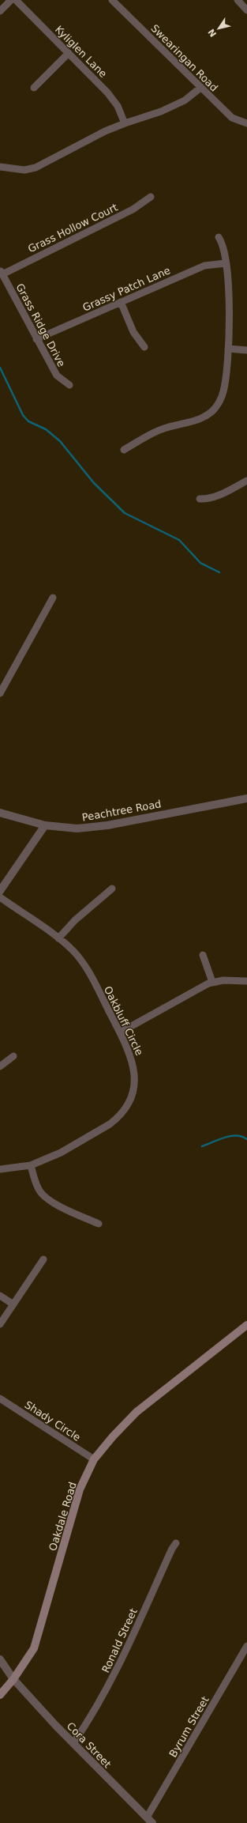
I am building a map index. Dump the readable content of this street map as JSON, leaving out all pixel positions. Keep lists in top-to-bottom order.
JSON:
{
  "streets": {
    "main road": ["Oakdale Road"],
    "street": [
      "Kyliglen Lane",
      "Swearingan Road",
      "Grass Hollow Court",
      "Grassy Patch Lane",
      "Grass Ridge Drive",
      "Peachtree Road",
      "Oakbluff Circle",
      "Shady Circle",
      "Ronald Street",
      "Byrum Street",
      "Cora Street"
    ]
  },
  "crossings": [
    ["Grass Hollow Court", "Grass Ridge Drive"],
    ["Grassy Patch Lane", "Grass Ridge Drive"],
    ["Shady Circle", "Oakdale Road"],
    ["Oakdale Road", "Cora Street"],
    ["Ronald Street", "Cora Street"],
    ["Byrum Street", "Cora Street"]
  ],
  "north": "bottom left"
}
